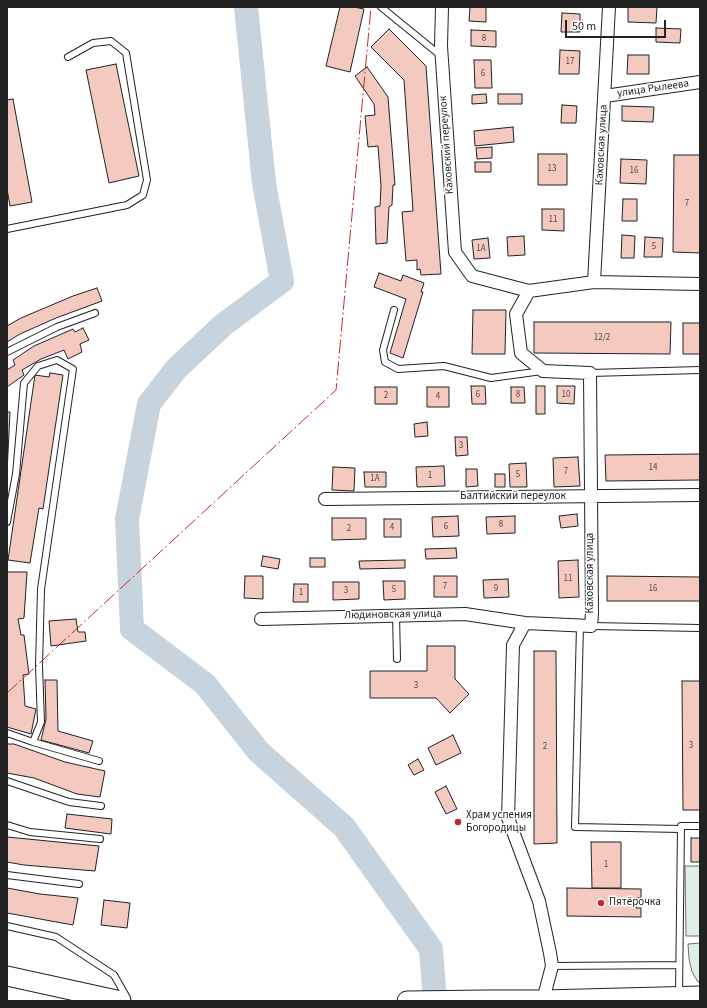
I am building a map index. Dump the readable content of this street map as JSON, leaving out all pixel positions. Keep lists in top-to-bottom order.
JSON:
{
  "streets": {
    "street": [
      "улица Рылеева",
      "Каховский переулок",
      "Каховская улица",
      "Балтийский переулок",
      "Людиновская улица"
    ]
  },
  "crossings": [
    ["улица Рылеева", "Каховская улица"],
    ["Каховская улица", "Балтийский переулок"],
    ["Каховская улица", "Людиновская улица"]
  ],
  "places": ["Храм успения Богородицы", "Пятёрочка"],
  "house_numbers": [
    "8",
    "17",
    "6",
    "13",
    "16",
    "7",
    "11",
    "5",
    "1А",
    "12/2",
    "6",
    "8",
    "10",
    "2",
    "4",
    "3",
    "14",
    "7",
    "5",
    "1",
    "1А",
    "8",
    "6",
    "4",
    "2",
    "11",
    "7",
    "9",
    "16",
    "5",
    "3",
    "1",
    "3",
    "3",
    "2",
    "1"
  ],
  "scale_bar": "50 m"
}
